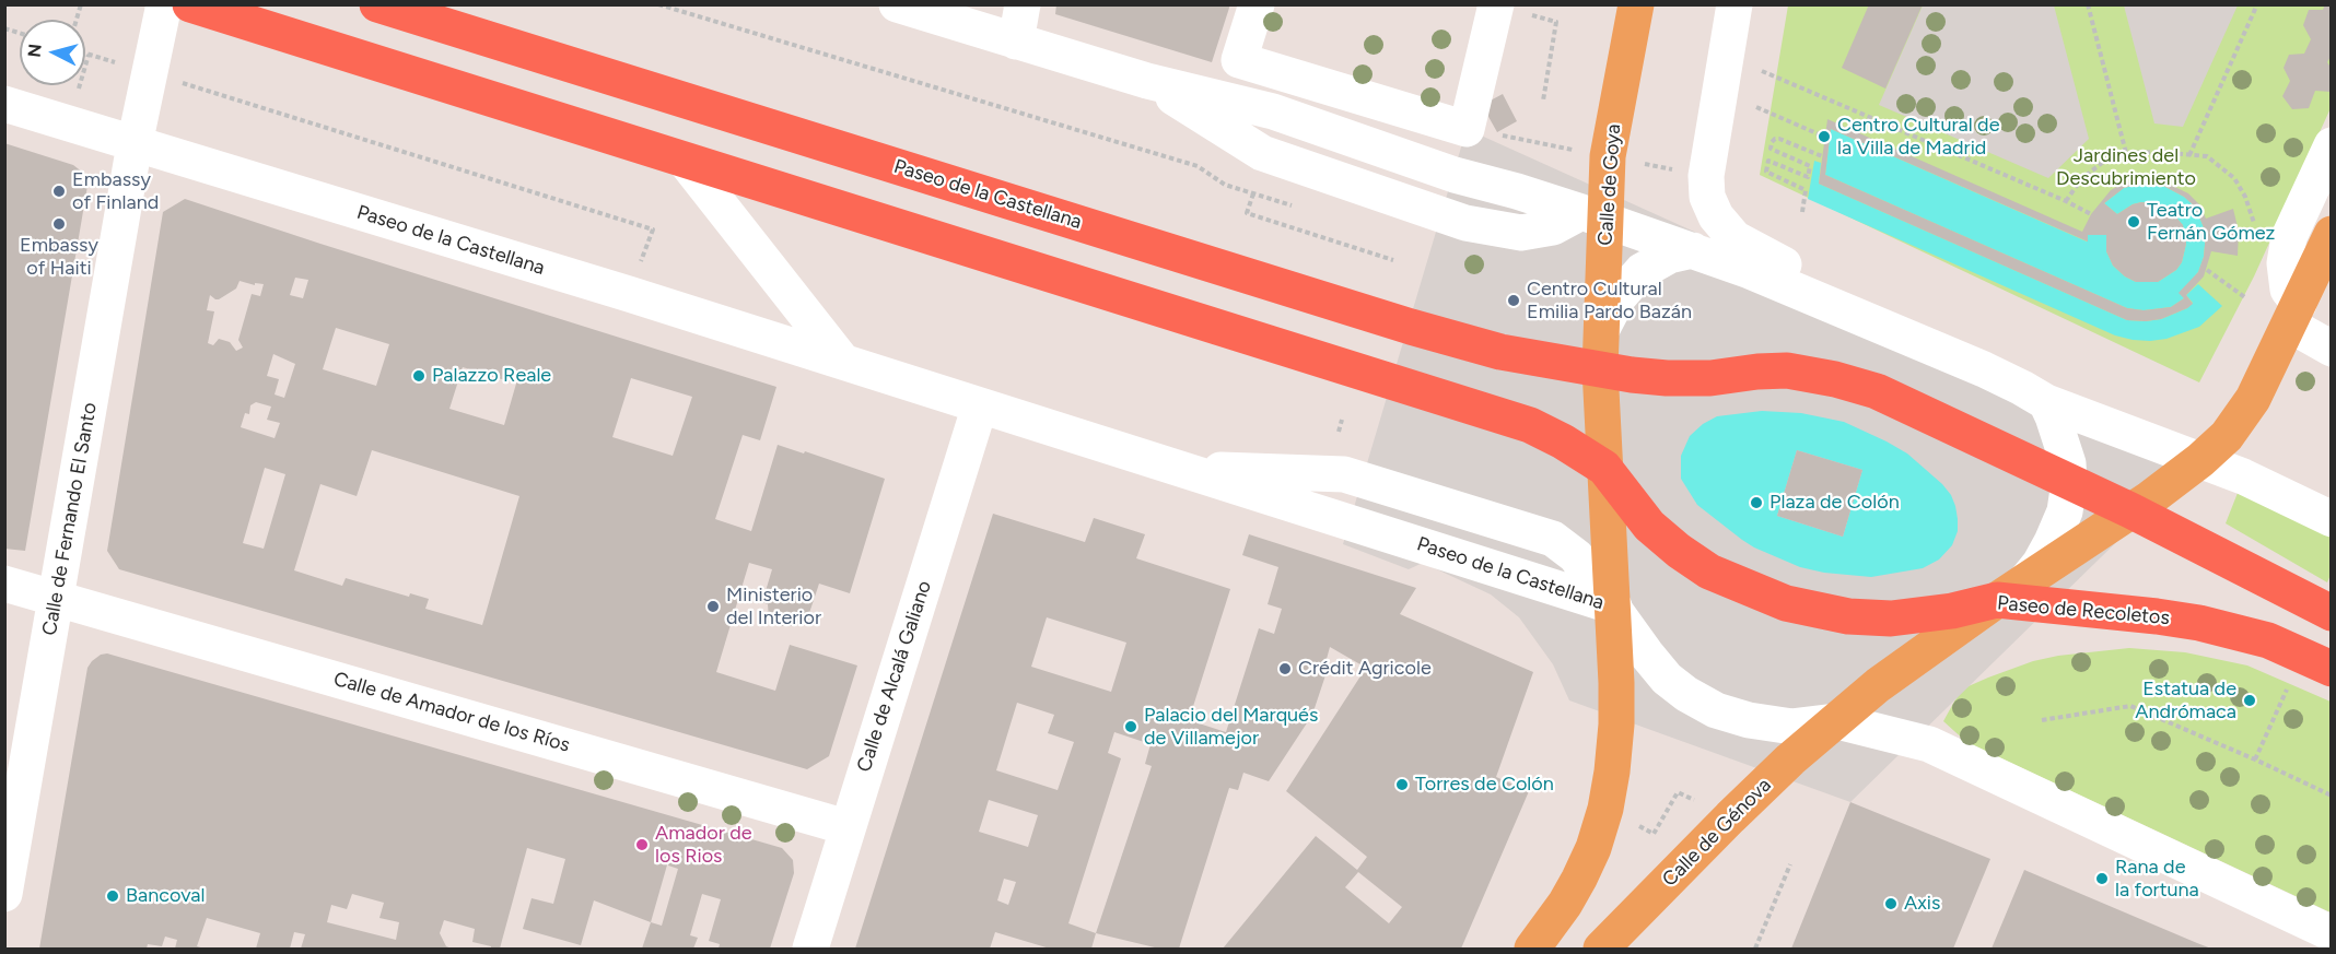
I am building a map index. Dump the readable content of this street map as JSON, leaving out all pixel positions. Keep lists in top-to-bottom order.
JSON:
{
  "streets": {
    "highway": ["Paseo de la Castellana", "Paseo de Recoletos"],
    "main road": ["Calle de Goya", "Calle de Génova"],
    "street": ["Calle de Fernando El Santo", "Calle de Alcalá Galiano", "Calle de Amador de los Ríos"]
  },
  "crossings": [
    ["Paseo de la Castellana", "Calle de Fernando El Santo"],
    ["Paseo de la Castellana", "Calle de Alcalá Galiano"],
    ["Calle de Fernando El Santo", "Calle de Amador de los Ríos"],
    ["Calle de Alcalá Galiano", "Calle de Amador de los Ríos"]
  ],
  "parks": ["Jardines del Descubrimiento"],
  "places": [
    "Centro Cultural de la Villa de Madrid",
    "Embassy of Finland",
    "Teatro Fernán Gómez",
    "Embassy of Haiti",
    "Centro Cultural Emilia Pardo Bazán",
    "Palazzo Reale",
    "Plaza de Colón",
    "Ministerio del Interior",
    "Crédit Agricole",
    "Estatua de Andrómaca",
    "Palacio del Marqués de Villamejor",
    "Torres de Colón",
    "Amador de los Rios",
    "Rana de la fortuna",
    "Bancoval",
    "Axis"
  ],
  "north": "left"
}
